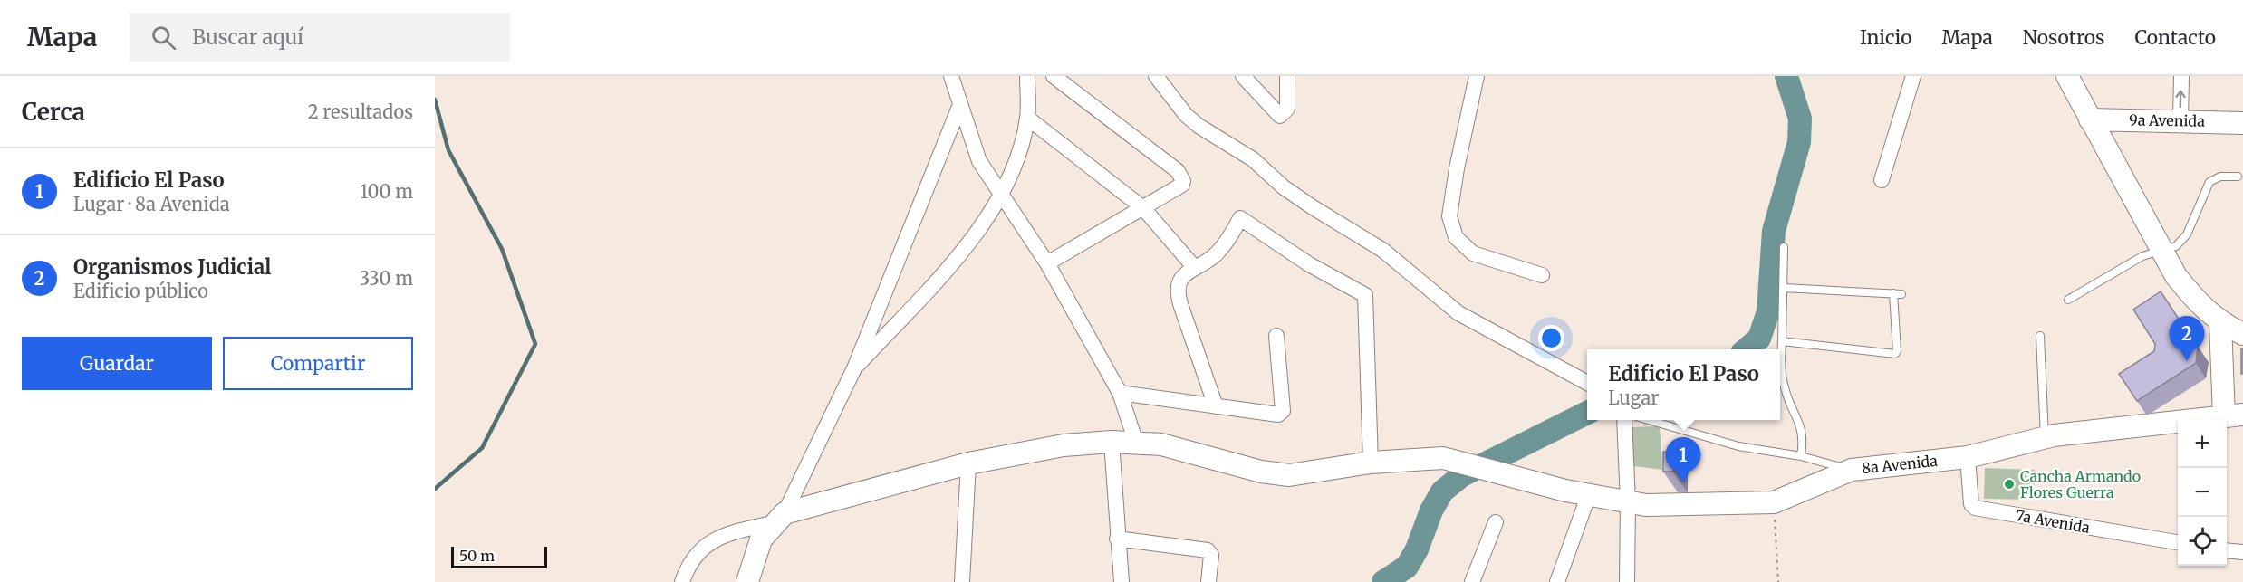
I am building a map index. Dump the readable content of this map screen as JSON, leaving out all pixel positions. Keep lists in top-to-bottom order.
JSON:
{
  "streets": {
    "street": ["9a Avenida", "8a Avenida", "7a Avenida"]
  },
  "crossings": [
    ["8a Avenida", "7a Avenida"]
  ],
  "places": ["Cancha Armando Flores Guerra"],
  "scale_bar": "50 m",
  "page": {
    "header": "Mapa",
    "search": "Buscar aquí",
    "nav": [
      "Inicio",
      "Mapa",
      "Nosotros",
      "Contacto"
    ],
    "heading": ["Cerca", "2 resultados"],
    "list": [
      {
        "mark": "1",
        "name": "Edificio El Paso",
        "note": "Lugar · 8a Avenida",
        "value": "100 m"
      },
      {
        "mark": "2",
        "name": "Organismos Judicial",
        "note": "Edificio público",
        "value": "330 m"
      }
    ],
    "pins": ["2", "1"],
    "buttons": ["Guardar", "Compartir"],
    "popup": ["Edificio El Paso", "Lugar"],
    "map_buttons": ["+", "−"],
    "scale": "50 m"
  }
}
